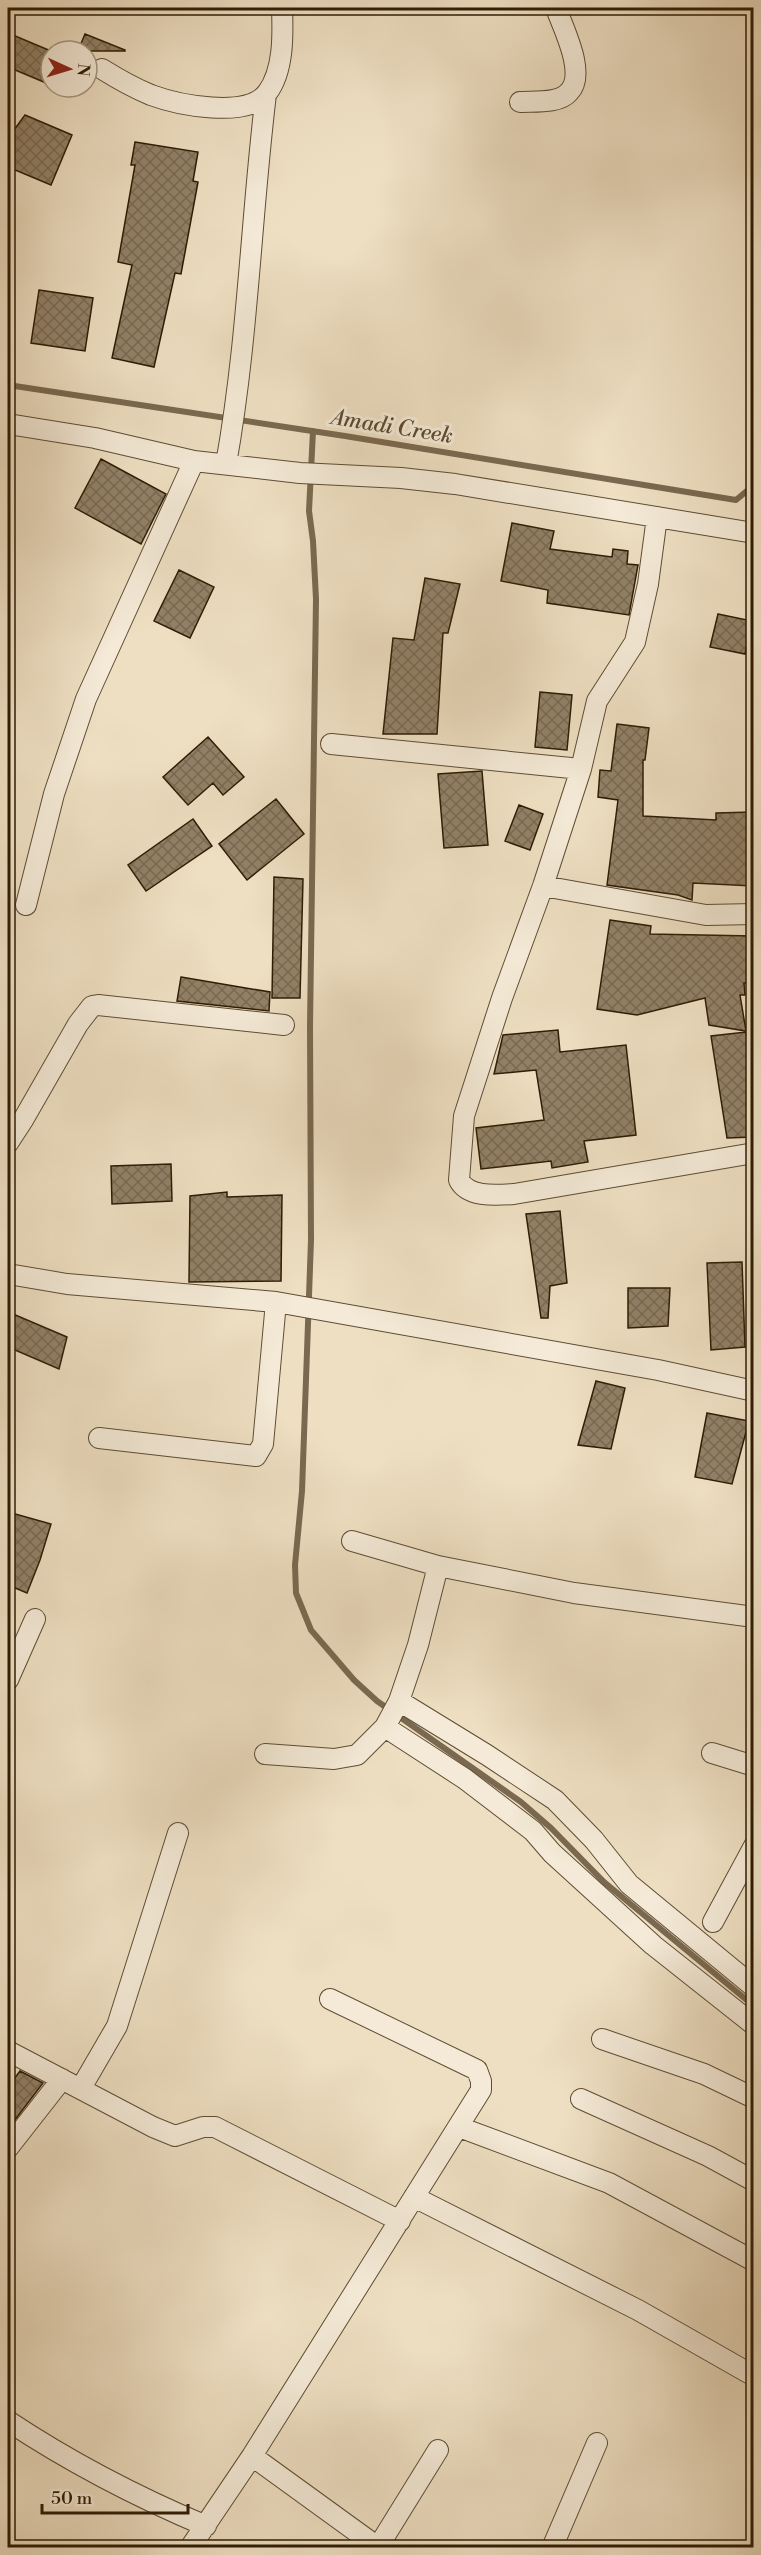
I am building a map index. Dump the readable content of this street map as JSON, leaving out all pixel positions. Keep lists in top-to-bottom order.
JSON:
{
  "water": ["Amadi Creek"],
  "scale_bar": "50 m",
  "north": "right"
}
